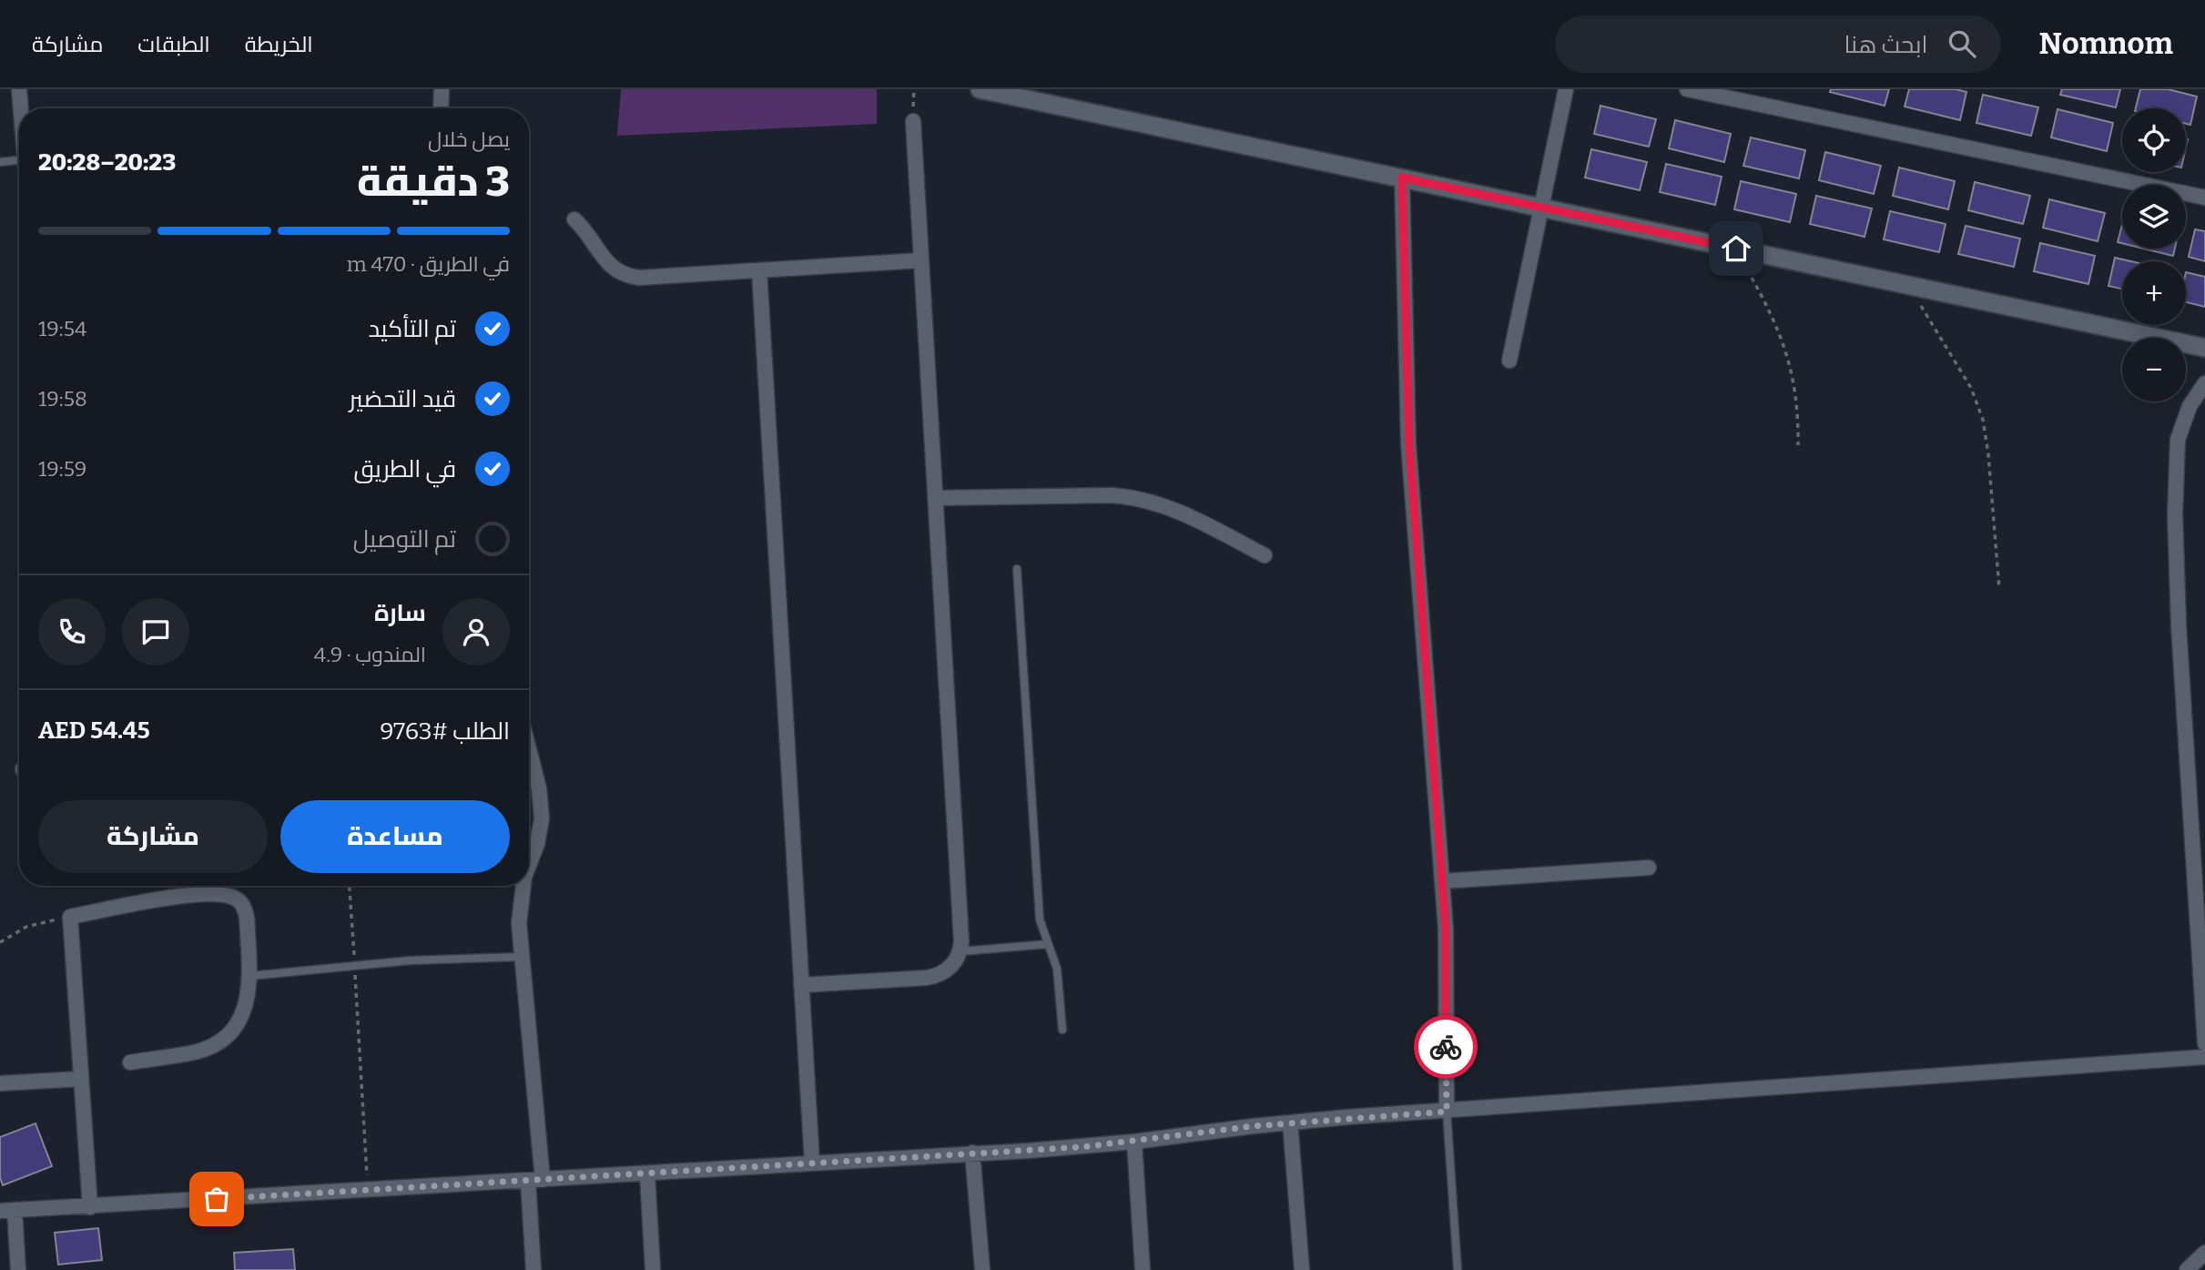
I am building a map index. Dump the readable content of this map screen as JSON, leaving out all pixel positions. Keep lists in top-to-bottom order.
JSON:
{
  "page": {
    "header": "Nomnom",
    "search": "ابحث هنا",
    "nav": ["الخريطة", "الطبقات", "مشاركة"],
    "map_buttons": ["+", "−"],
    "heading": ["3 دقيقة", "يصل خلال", "20:23–20:28"],
    "panel": [
      "سارة",
      "المندوب · 4.9",
      "الطلب #9763",
      "AED 54.45"
    ],
    "bar": "في الطريق · 470 m",
    "list": [
      ["تم التأكيد", "19:54"],
      ["قيد التحضير", "19:58"],
      ["في الطريق", "19:59"],
      "تم التوصيل"
    ],
    "buttons": ["مساعدة", "مشاركة"]
  }
}
